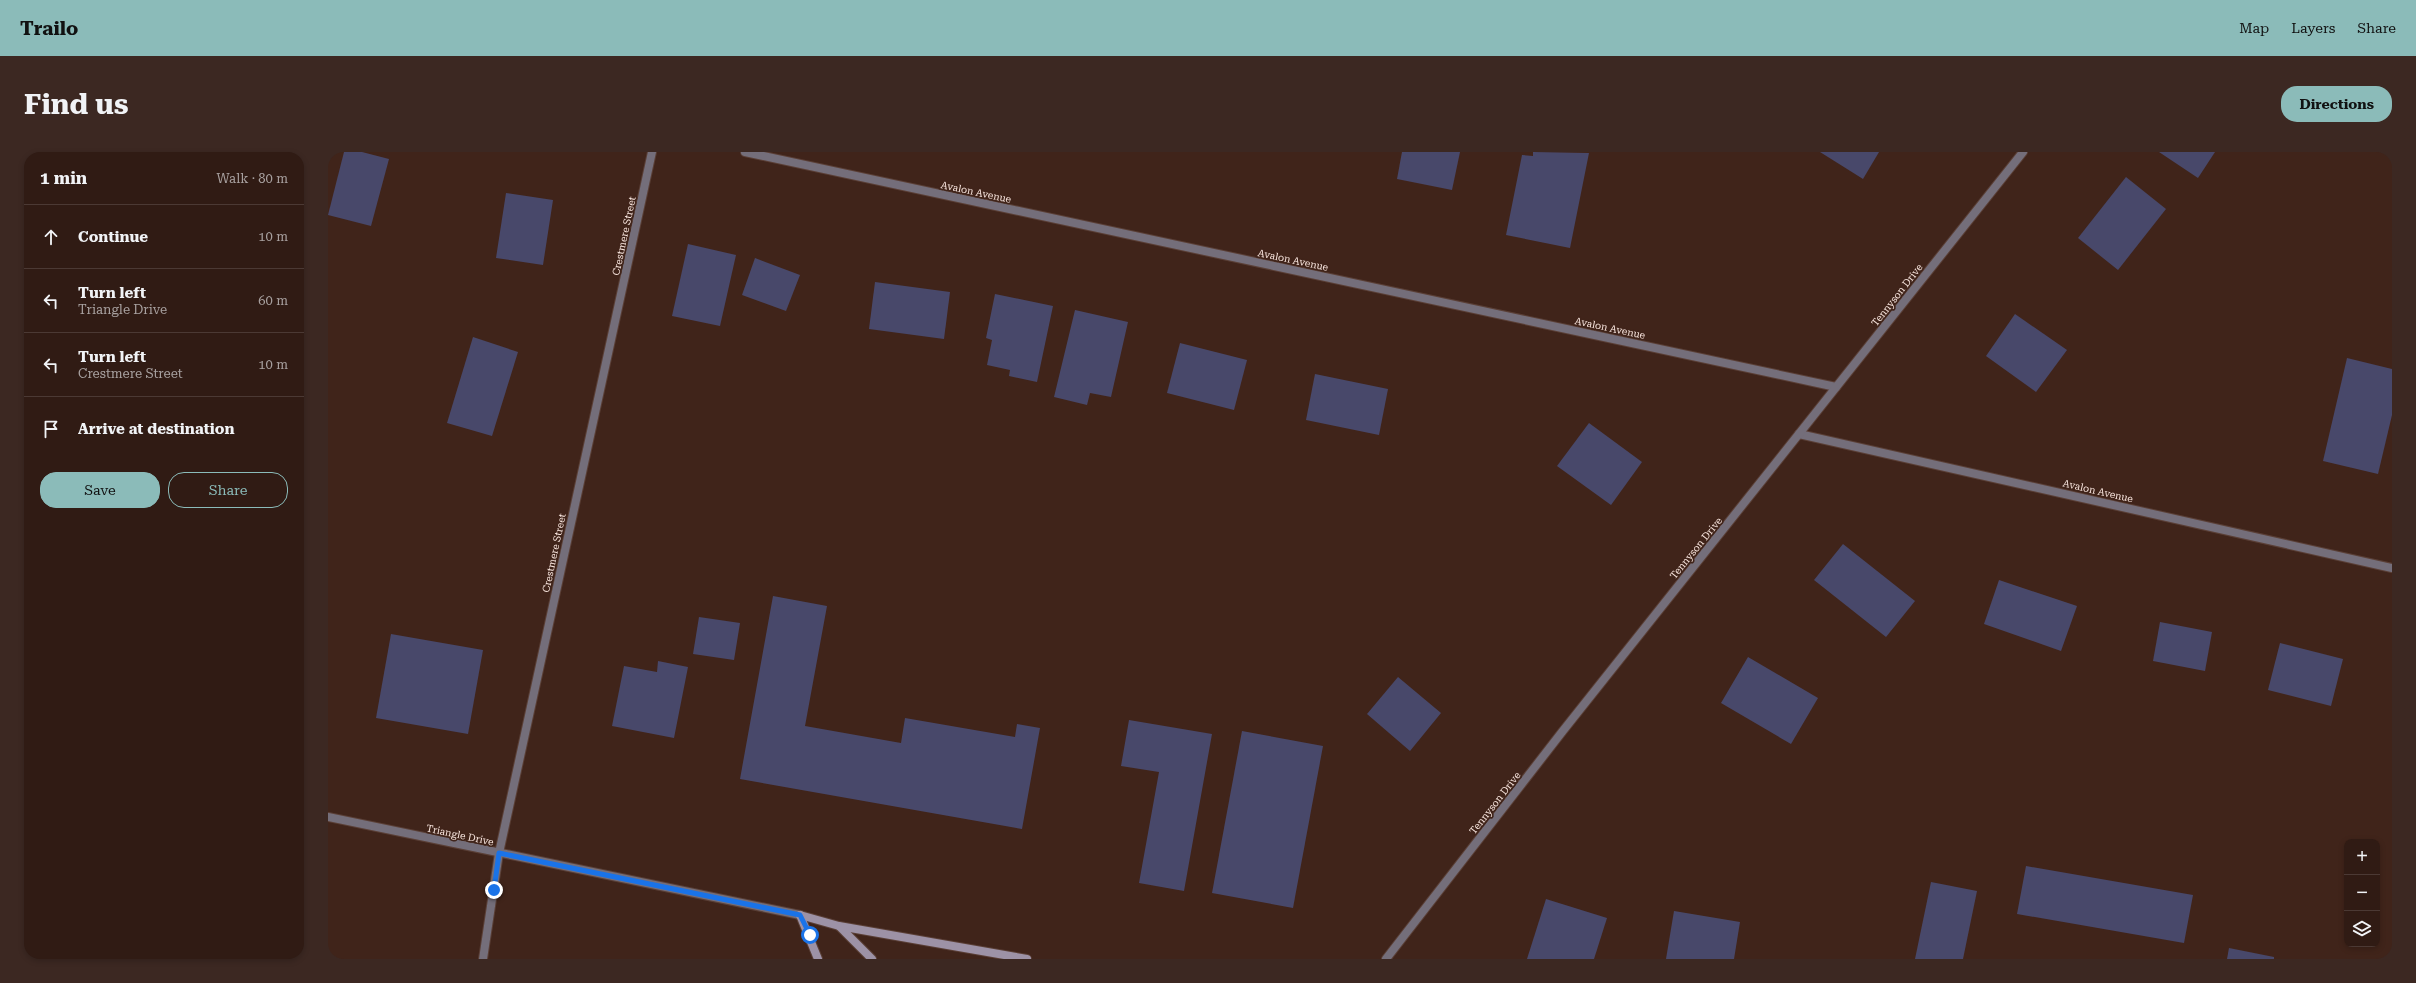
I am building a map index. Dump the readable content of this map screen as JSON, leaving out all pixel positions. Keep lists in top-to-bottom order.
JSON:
{
  "streets": {
    "street": [
      "Avalon Avenue",
      "Crestmere Street",
      "Tennyson Drive",
      "Triangle Drive"
    ]
  },
  "crossings": [
    ["Avalon Avenue", "Tennyson Drive"],
    ["Crestmere Street", "Triangle Drive"]
  ],
  "page": {
    "header": "Trailo",
    "nav": ["Map", "Layers", "Share"],
    "buttons": [
      "Directions",
      ["Save", "Share"]
    ],
    "title": "Find us",
    "heading": ["1 min", "Walk · 80 m"],
    "list": [
      ["Continue", "10 m"],
      ["Turn left", "Triangle Drive", "60 m"],
      ["Turn left", "Crestmere Street", "10 m"],
      "Arrive at destination"
    ],
    "map_buttons": ["+", "−"]
  }
}
